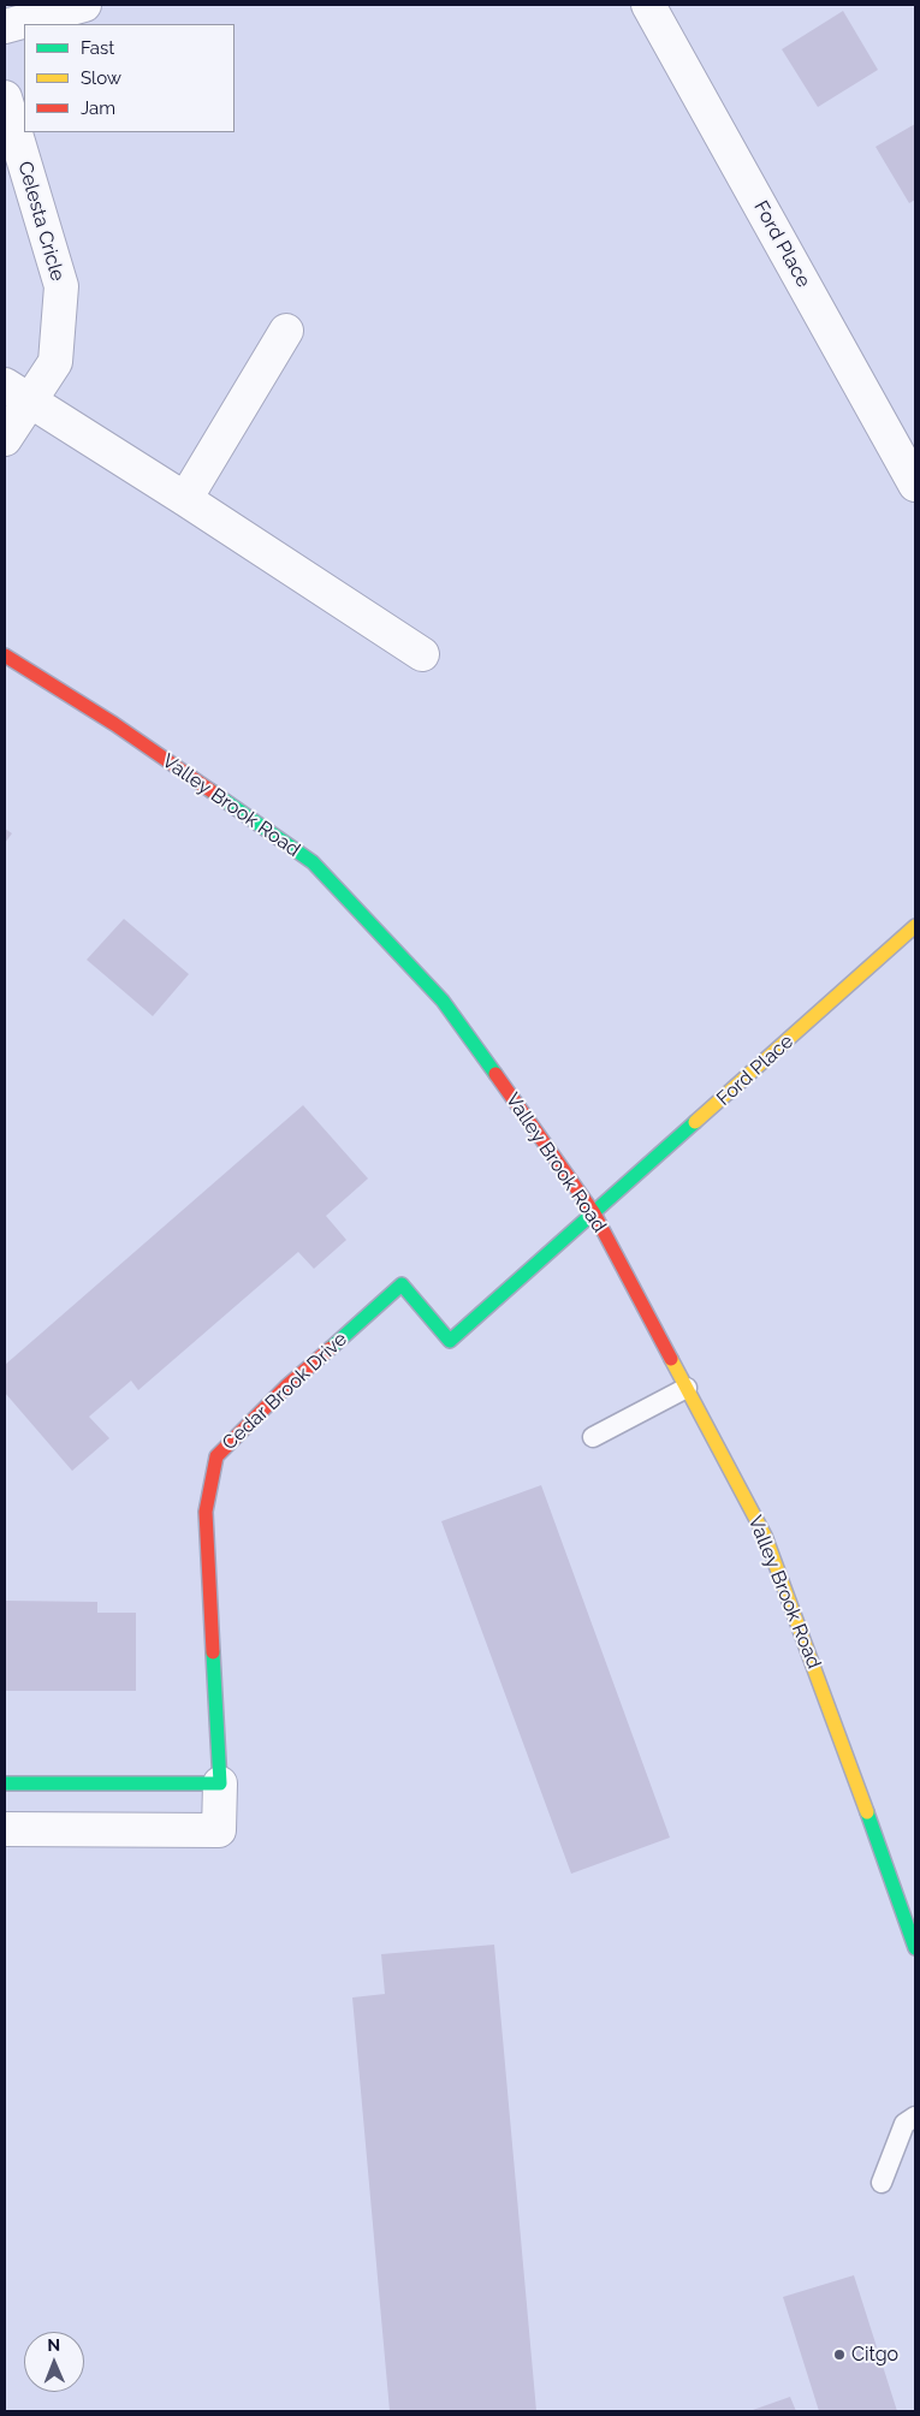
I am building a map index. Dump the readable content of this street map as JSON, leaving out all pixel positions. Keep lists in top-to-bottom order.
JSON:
{
  "streets": {
    "main road": ["Ford Place", "Valley Brook Road", "Cedar Brook Drive"],
    "street": ["Celesta Cricle"]
  },
  "crossings": [
    ["Ford Place", "Valley Brook Road"],
    ["Ford Place", "Cedar Brook Drive"],
    ["Valley Brook Road", "Cedar Brook Drive"]
  ],
  "places": ["Citgo"],
  "legend": ["Fast", "Slow", "Jam"],
  "north": "top"
}
